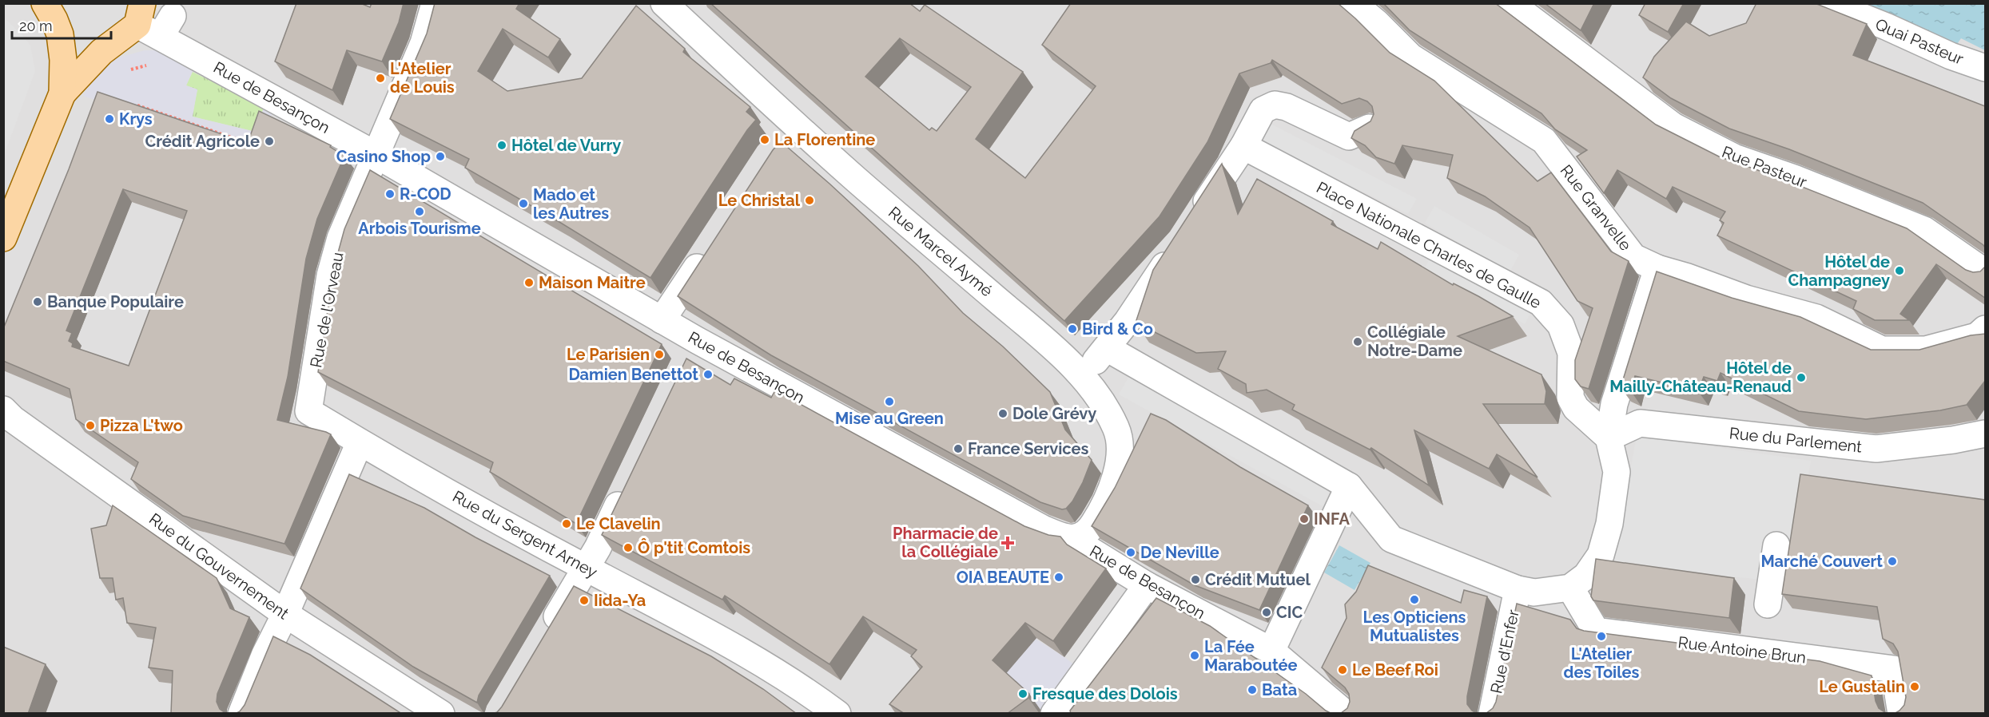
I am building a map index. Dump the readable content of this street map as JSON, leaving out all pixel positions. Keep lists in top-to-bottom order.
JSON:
{
  "streets": {
    "street": [
      "Quai Pasteur",
      "Rue de Besançon",
      "Rue Pasteur",
      "Rue Granvelle",
      "Place Nationale Charles de Gaulle",
      "Rue Marcel Aymé",
      "Rue de l'Orveau",
      "Rue du Parlement",
      "Rue du Sergent Arney",
      "Rue du Gouvernement",
      "Rue Antoine Brun",
      "Rue d'Enfer"
    ]
  },
  "crossings": [
    ["Rue de Besançon", "Rue Marcel Aymé"],
    ["Rue de Besançon", "Rue de l'Orveau"],
    ["Place Nationale Charles de Gaulle", "Rue du Parlement"],
    ["Rue de l'Orveau", "Rue du Sergent Arney"]
  ],
  "places": {
    "other": [
      "L'Atelier de Louis",
      "Krys",
      "La Florentine",
      "Crédit Agricole",
      "Hôtel de Vurry",
      "Casino Shop",
      "R-COD",
      "Le Christal",
      "Mado et les Autres",
      "Arbois Tourisme",
      "Hôtel de Champagney",
      "Maison Maitre",
      "Banque Populaire",
      "Bird & Co",
      "Collégiale Notre-Dame",
      "Le Parisien",
      "Damien Benettot",
      "Hôtel de Mailly-Château-Renaud",
      "Mise au Green",
      "Dole Grévy",
      "Pizza L'two",
      "France Services",
      "INFA",
      "Le Clavelin",
      "Ô p'tit Comtois",
      "De Neville",
      "Marché Couvert",
      "OIA BEAUTE",
      "Crédit Mutuel",
      "Les Opticiens Mutualistes",
      "Iida-Ya",
      "CIC",
      "L'Atelier des Toiles",
      "La Fée Maraboutée",
      "Le Beef Roi",
      "Le Gustalin",
      "Bata",
      "Fresque des Dolois"
    ],
    "health": ["Pharmacie de la Collégiale"]
  },
  "scale_bar": "20 m"
}
